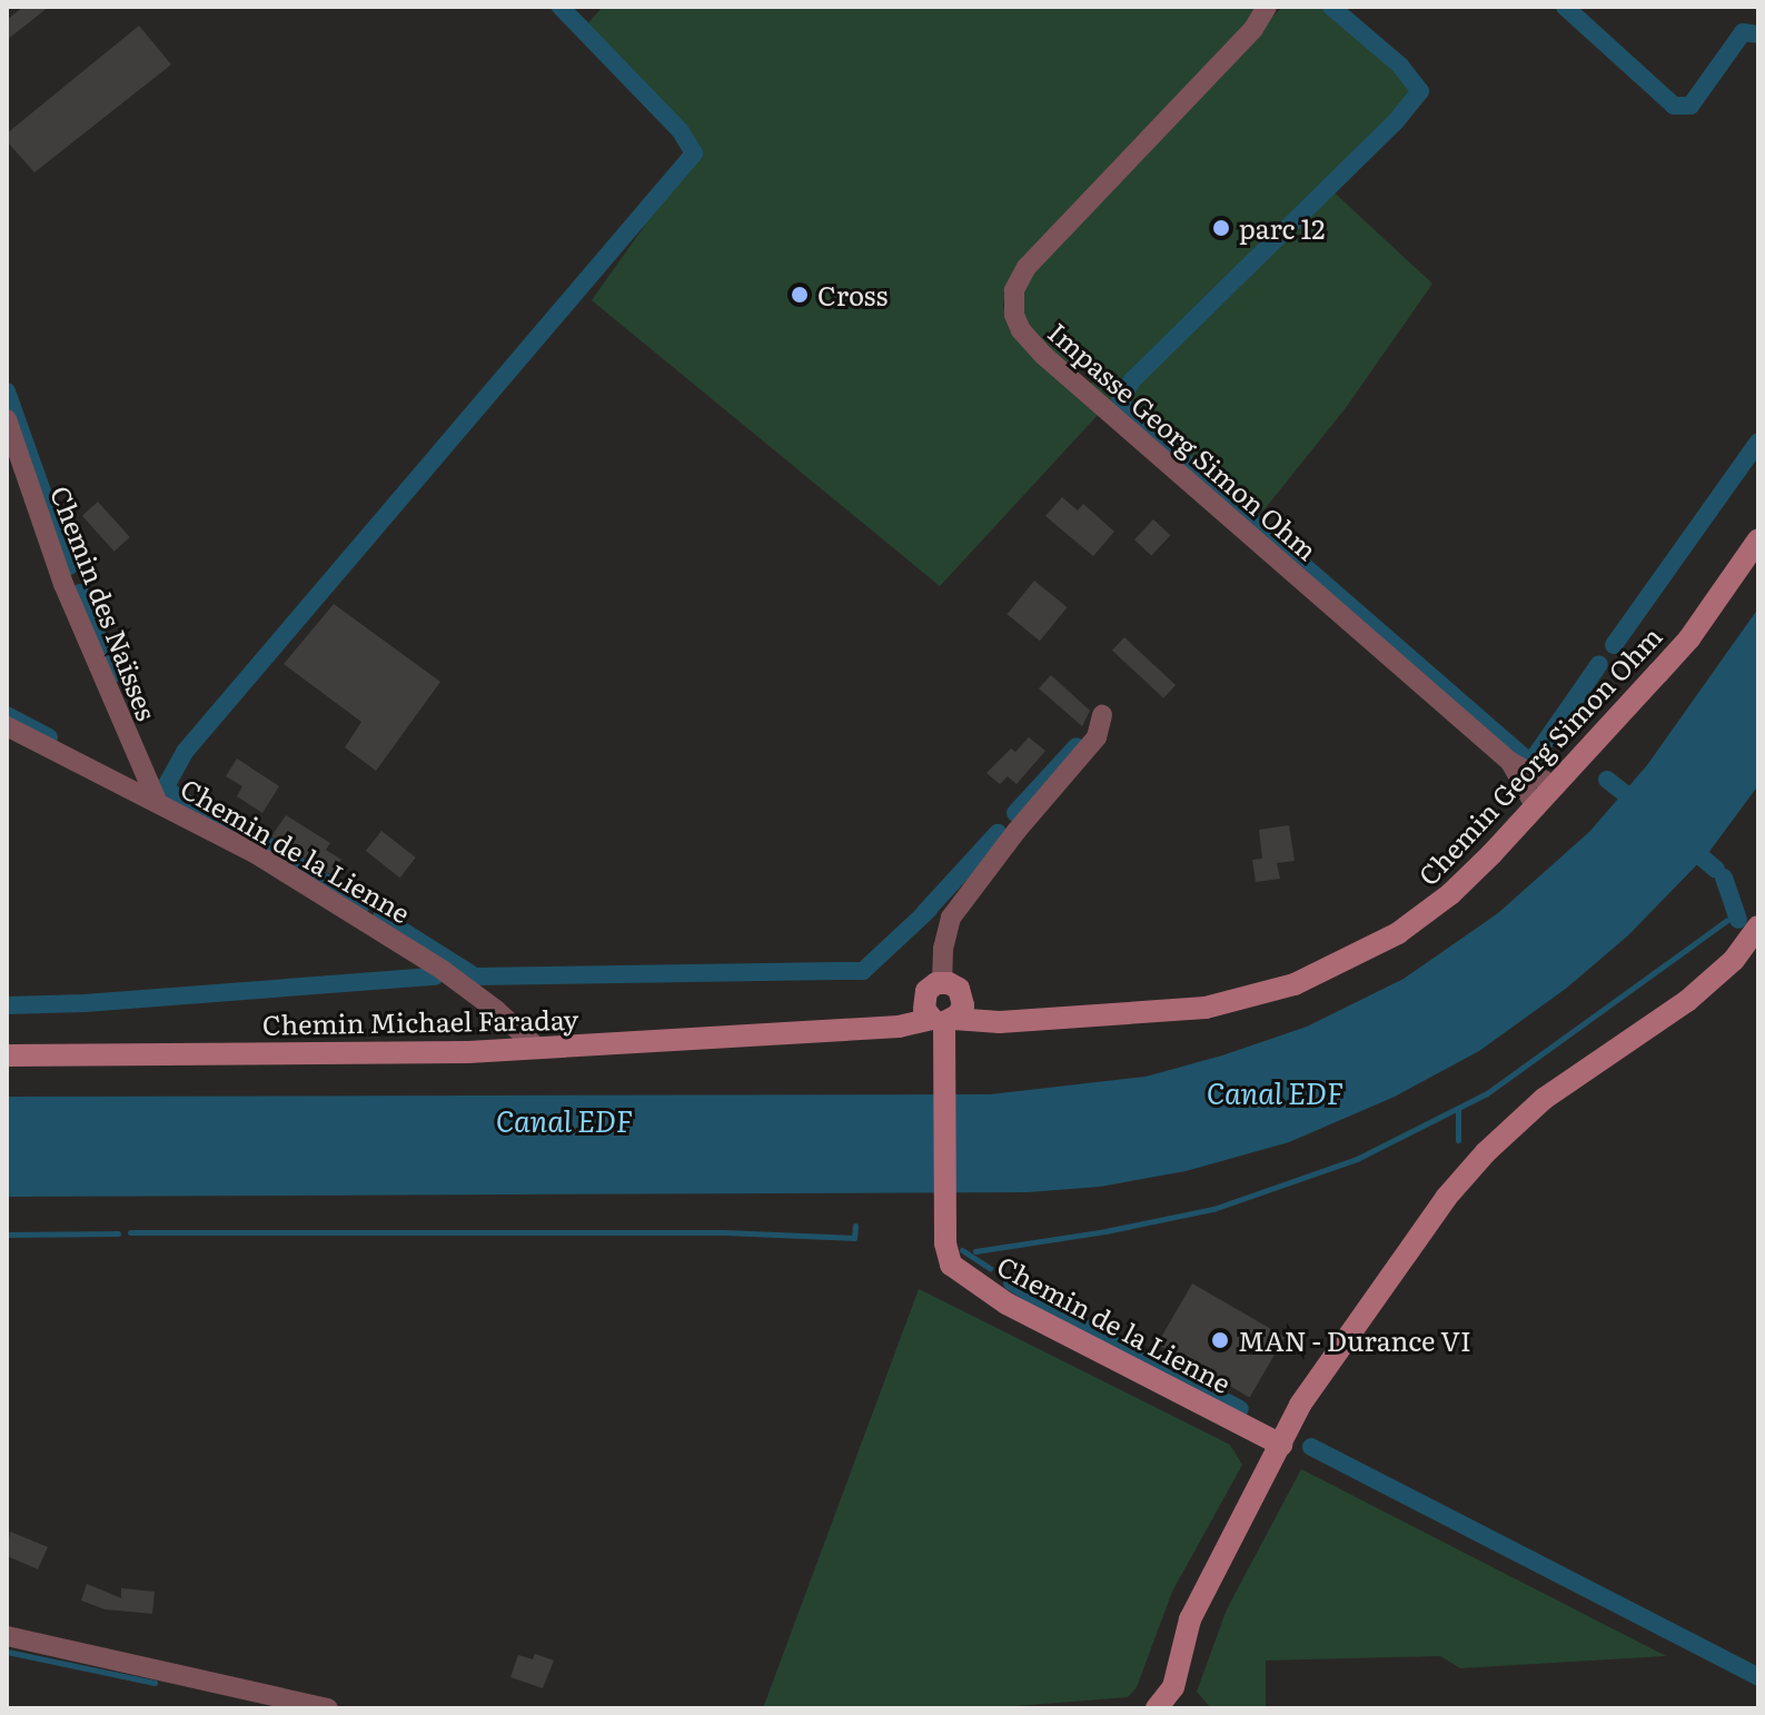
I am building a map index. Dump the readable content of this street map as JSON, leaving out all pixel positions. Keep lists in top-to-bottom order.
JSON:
{
  "streets": {
    "main road": ["Chemin Georg Simon Ohm", "Chemin de la Lienne", "Chemin Michael Faraday"],
    "street": ["Impasse Georg Simon Ohm", "Chemin des Naïsses"]
  },
  "crossings": [
    ["Impasse Georg Simon Ohm", "Chemin Georg Simon Ohm"],
    ["Chemin des Naïsses", "Chemin de la Lienne"],
    ["Chemin Georg Simon Ohm", "Chemin de la Lienne"],
    ["Chemin Georg Simon Ohm", "Chemin Michael Faraday"],
    ["Chemin de la Lienne", "Chemin Michael Faraday"]
  ],
  "water": ["Canal EDF"],
  "places": ["parc 12", "Cross", "MAN - Durance VI"]
}
